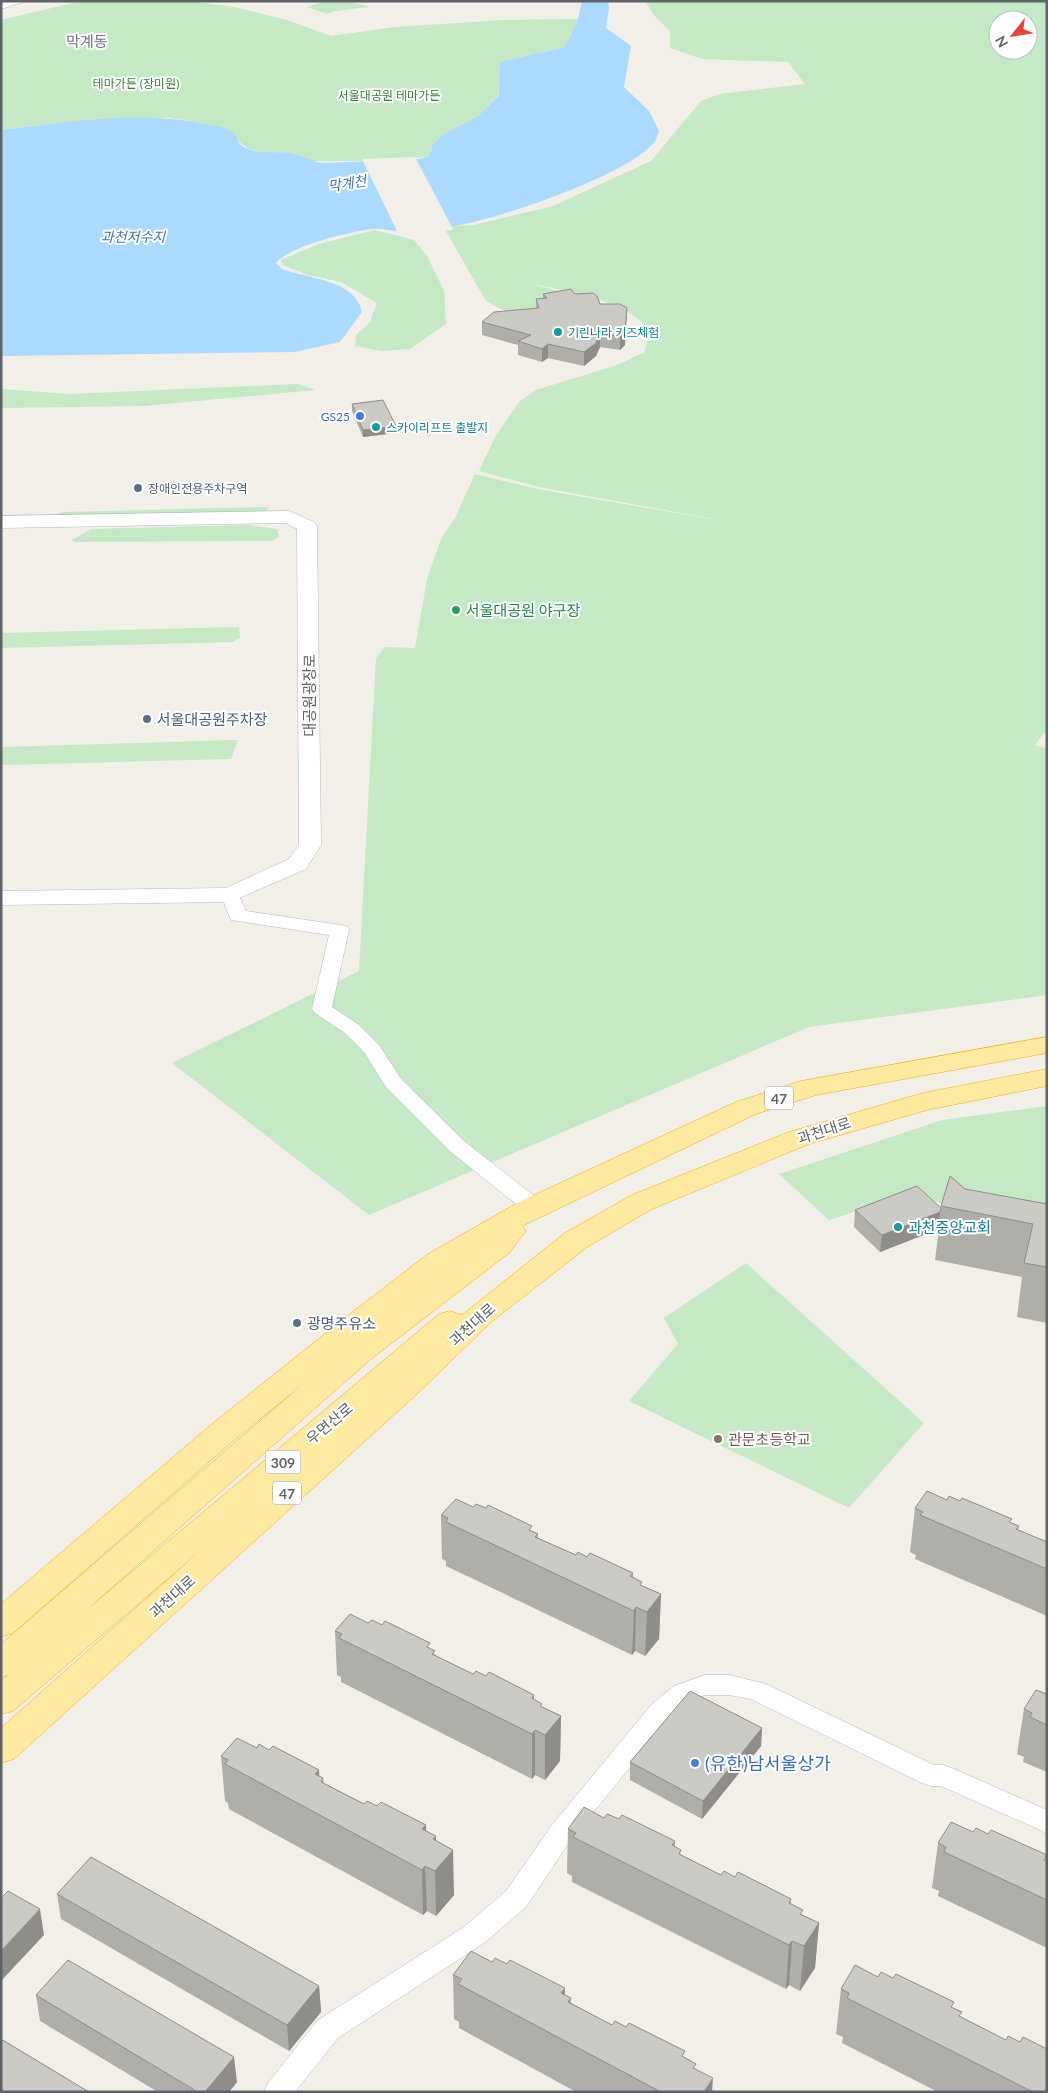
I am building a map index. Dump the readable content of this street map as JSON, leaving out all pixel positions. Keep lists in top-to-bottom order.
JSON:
{
  "streets": {
    "highway": [
      "47",
      "과천대로",
      "우면산로",
      "309"
    ],
    "street": ["대공원광장로"]
  },
  "crossings": [
    ["47", "309"],
    ["과천대로", "우면산로"]
  ],
  "districts": ["막계동"],
  "water": ["막계천", "과천저수지"],
  "parks": ["테마가든 (장미원)", "서울대공원 테마가든"],
  "places": [
    "기린나라 키즈체험",
    "GS25",
    "스카이리프트 출발지",
    "장애인전용주차구역",
    "서울대공원 야구장",
    "서울대공원주차장",
    "과천중앙교회",
    "광명주유소",
    "관문초등학교",
    "(유한)남서울상가"
  ],
  "north": "bottom left"
}
